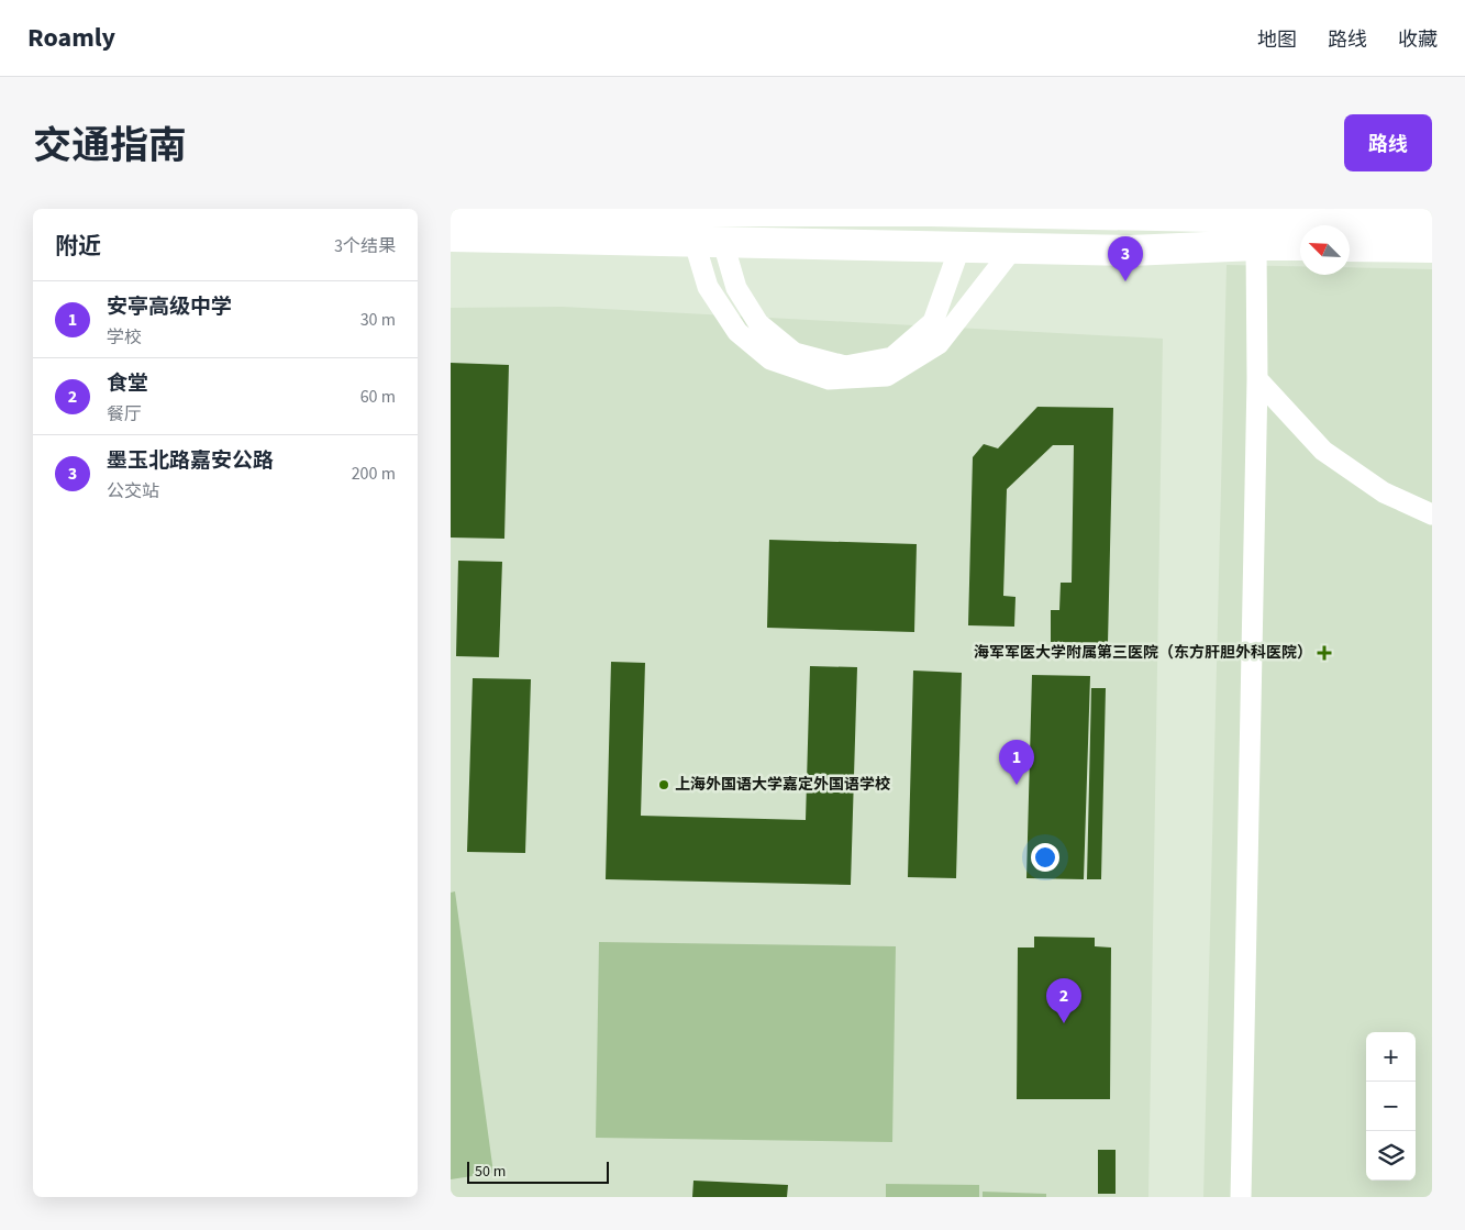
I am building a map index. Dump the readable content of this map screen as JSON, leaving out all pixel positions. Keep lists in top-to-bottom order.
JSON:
{
  "places": {
    "health": ["海军军医大学附属第三医院（东方肝胆外科医院）"],
    "other": ["上海外国语大学嘉定外国语学校"]
  },
  "scale_bar": "50 m",
  "north": "top left",
  "page": {
    "header": "Roamly",
    "nav": ["地图", "路线", "收藏"],
    "title": "交通指南",
    "buttons": "路线",
    "heading": ["附近", "3个结果"],
    "pins": ["3", "1", "2"],
    "list": [
      {
        "mark": "1",
        "name": "安亭高级中学",
        "note": "学校",
        "value": "30 m"
      },
      {
        "mark": "2",
        "name": "食堂",
        "note": "餐厅",
        "value": "60 m"
      },
      {
        "mark": "3",
        "name": "墨玉北路嘉安公路",
        "note": "公交站",
        "value": "200 m"
      }
    ],
    "map_buttons": ["+", "−"],
    "scale": "50 m"
  }
}
